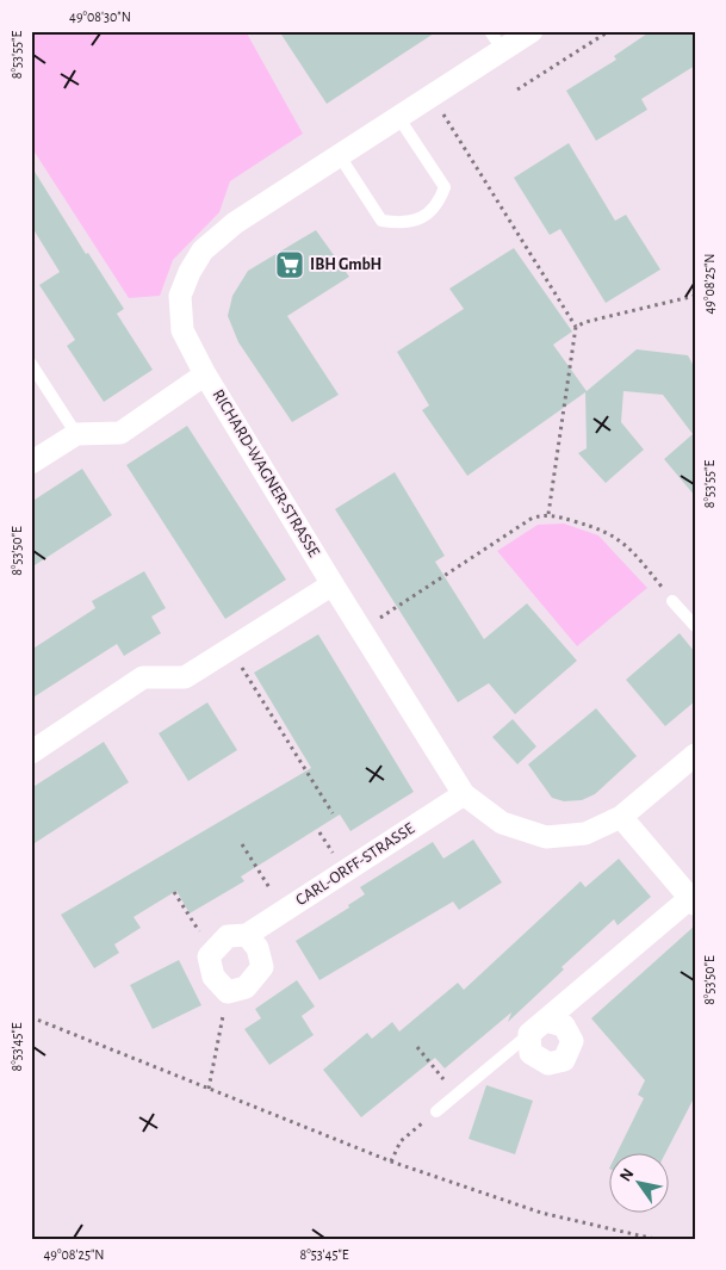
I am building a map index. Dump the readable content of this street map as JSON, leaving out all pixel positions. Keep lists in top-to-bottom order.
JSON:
{
  "streets": {
    "street": ["RICHARD-WAGNER-STRASSE", "CARL-ORFF-STRASSE"]
  },
  "crossings": [
    ["RICHARD-WAGNER-STRASSE", "CARL-ORFF-STRASSE"]
  ],
  "places": {
    "supermarket": ["IBH GmbH"]
  },
  "north": "top left",
  "coordinates": [
    "49°08'30\"N",
    "8°53'55\"E",
    "49°08'25\"N",
    "8°53'50\"E",
    "8°53'45\"E"
  ]
}
